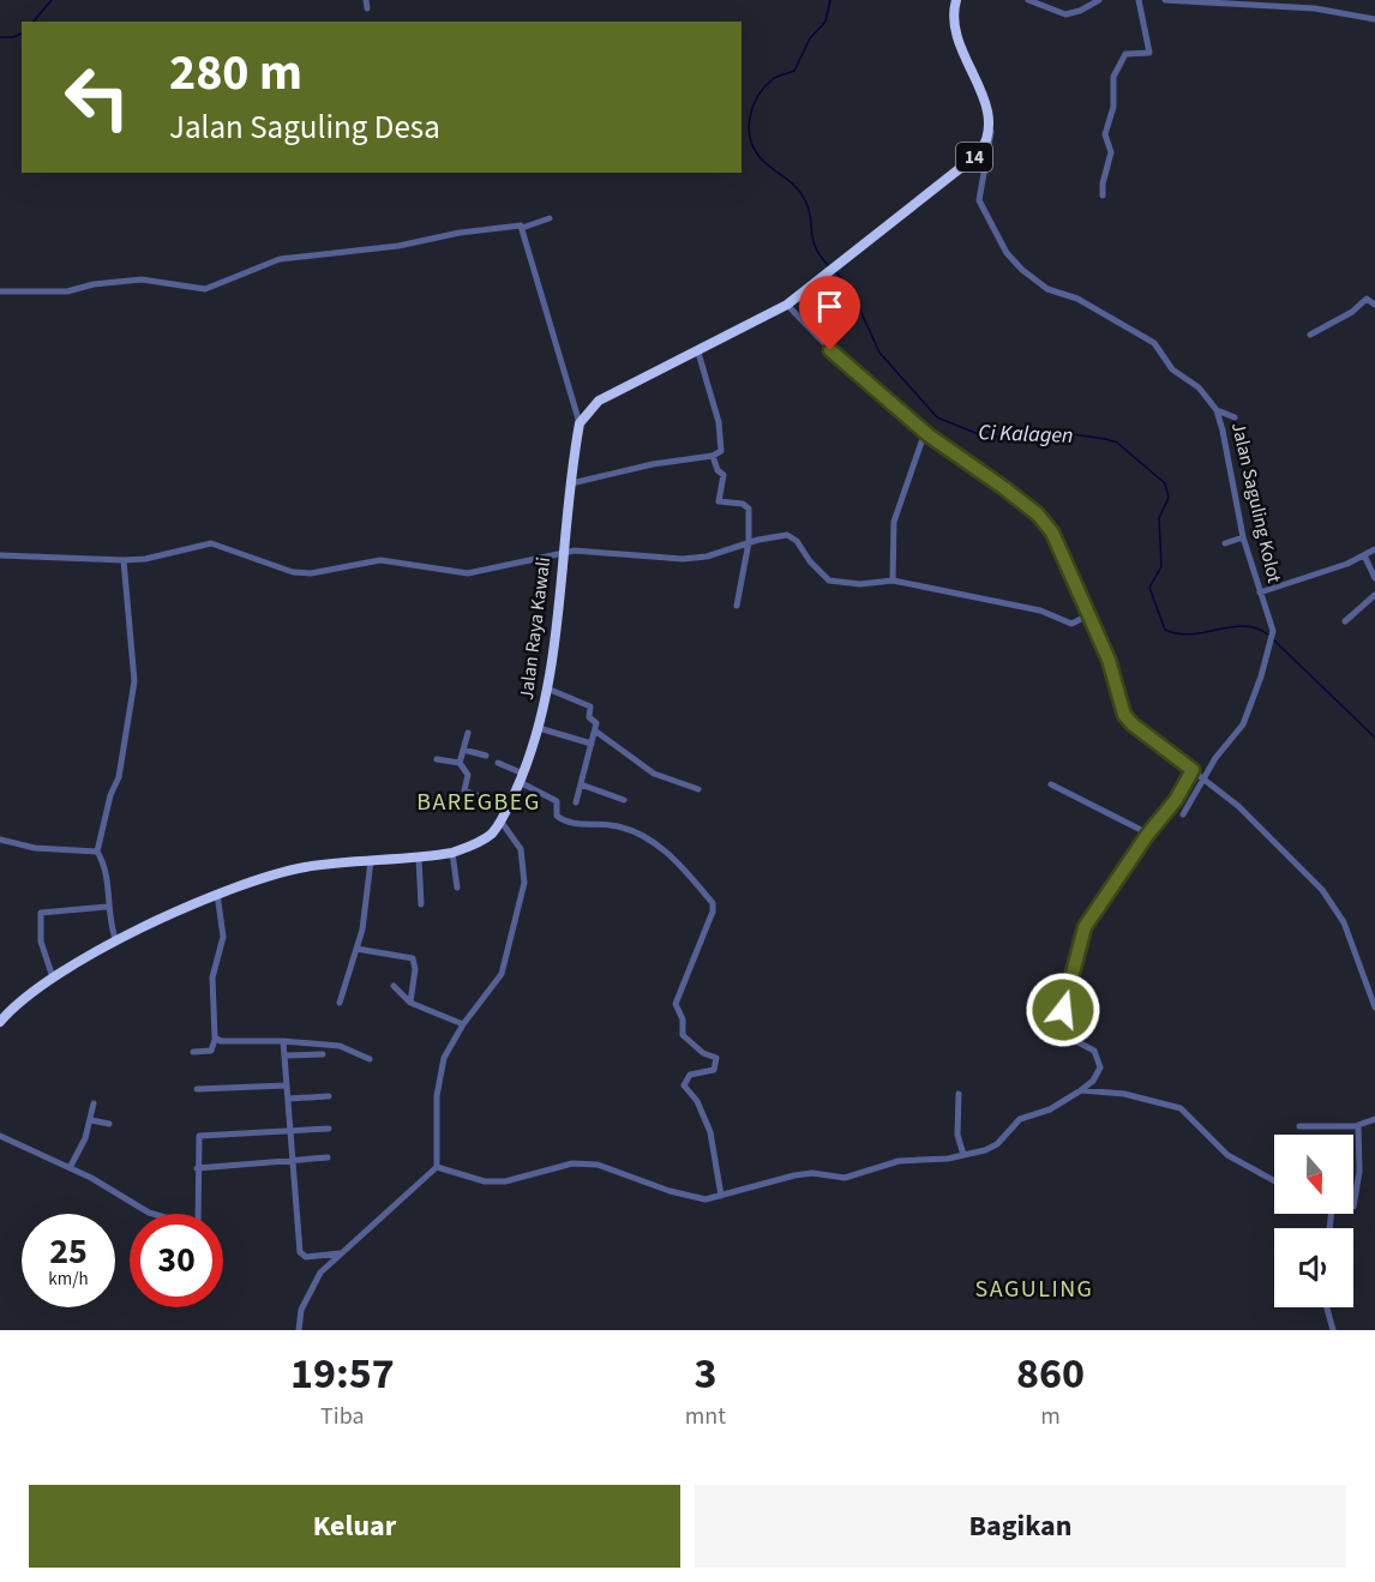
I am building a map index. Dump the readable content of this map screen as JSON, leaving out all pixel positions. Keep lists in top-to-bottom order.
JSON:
{
  "streets": {
    "highway": ["14", "Jalan Raya Kawali"],
    "street": ["Jalan Saguling Kolot"]
  },
  "crossings": [
    ["14", "Jalan Saguling Kolot"],
    ["14", "Jalan Raya Kawali"]
  ],
  "districts": ["BAREGBEG", "SAGULING"],
  "water": ["Ci Kalagen"],
  "north": "bottom",
  "page": {
    "turn": ["280 m", "Jalan Saguling Desa"],
    "speed": "25 km/h",
    "limit": "30",
    "eta": [
      "19:57",
      "Tiba",
      "3",
      "mnt",
      "860",
      "m"
    ],
    "buttons": ["Keluar", "Bagikan"]
  }
}
